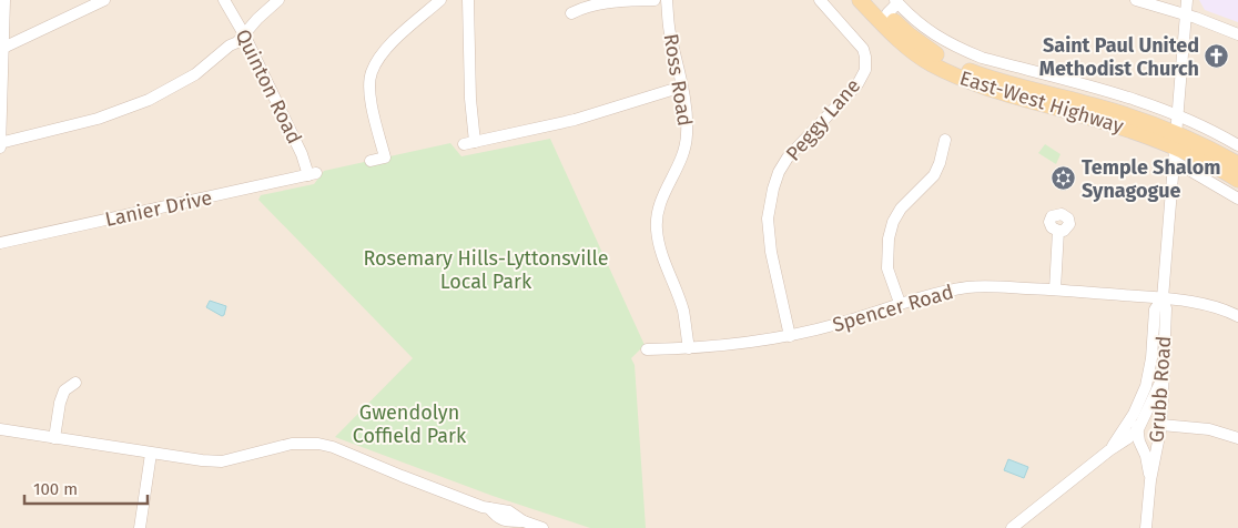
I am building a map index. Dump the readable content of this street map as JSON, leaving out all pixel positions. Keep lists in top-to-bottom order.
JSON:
{
  "streets": {
    "main road": ["East-West Highway"],
    "street": [
      "Ross Road",
      "Quinton Road",
      "Peggy Lane",
      "Lanier Drive",
      "Spencer Road",
      "Grubb Road"
    ]
  },
  "crossings": [
    ["Ross Road", "Spencer Road"],
    ["Quinton Road", "Lanier Drive"],
    ["East-West Highway", "Grubb Road"],
    ["Peggy Lane", "Spencer Road"],
    ["Spencer Road", "Grubb Road"]
  ],
  "parks": ["Rosemary Hills-Lyttonsville Local Park", "Gwendolyn Coffield Park"],
  "places": {
    "church": ["Saint Paul United Methodist Church"],
    "synagogue": ["Temple Shalom Synagogue"]
  },
  "scale_bar": "100 m"
}
